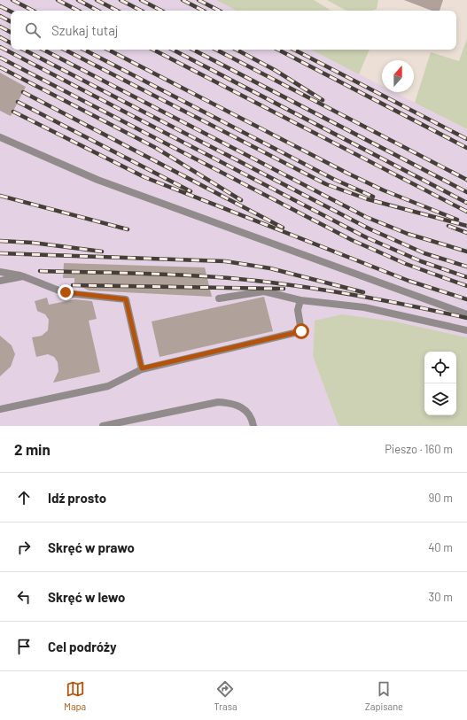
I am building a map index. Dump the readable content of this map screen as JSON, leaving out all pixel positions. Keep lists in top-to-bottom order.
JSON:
{
  "north": "top",
  "page": {
    "search": "Szukaj tutaj",
    "heading": ["2 min", "Pieszo · 160 m"],
    "list": [
      ["Idź prosto", "90 m"],
      ["Skręć w prawo", "40 m"],
      ["Skręć w lewo", "30 m"],
      "Cel podróży"
    ],
    "nav": ["Mapa", "Trasa", "Zapisane"]
  }
}
